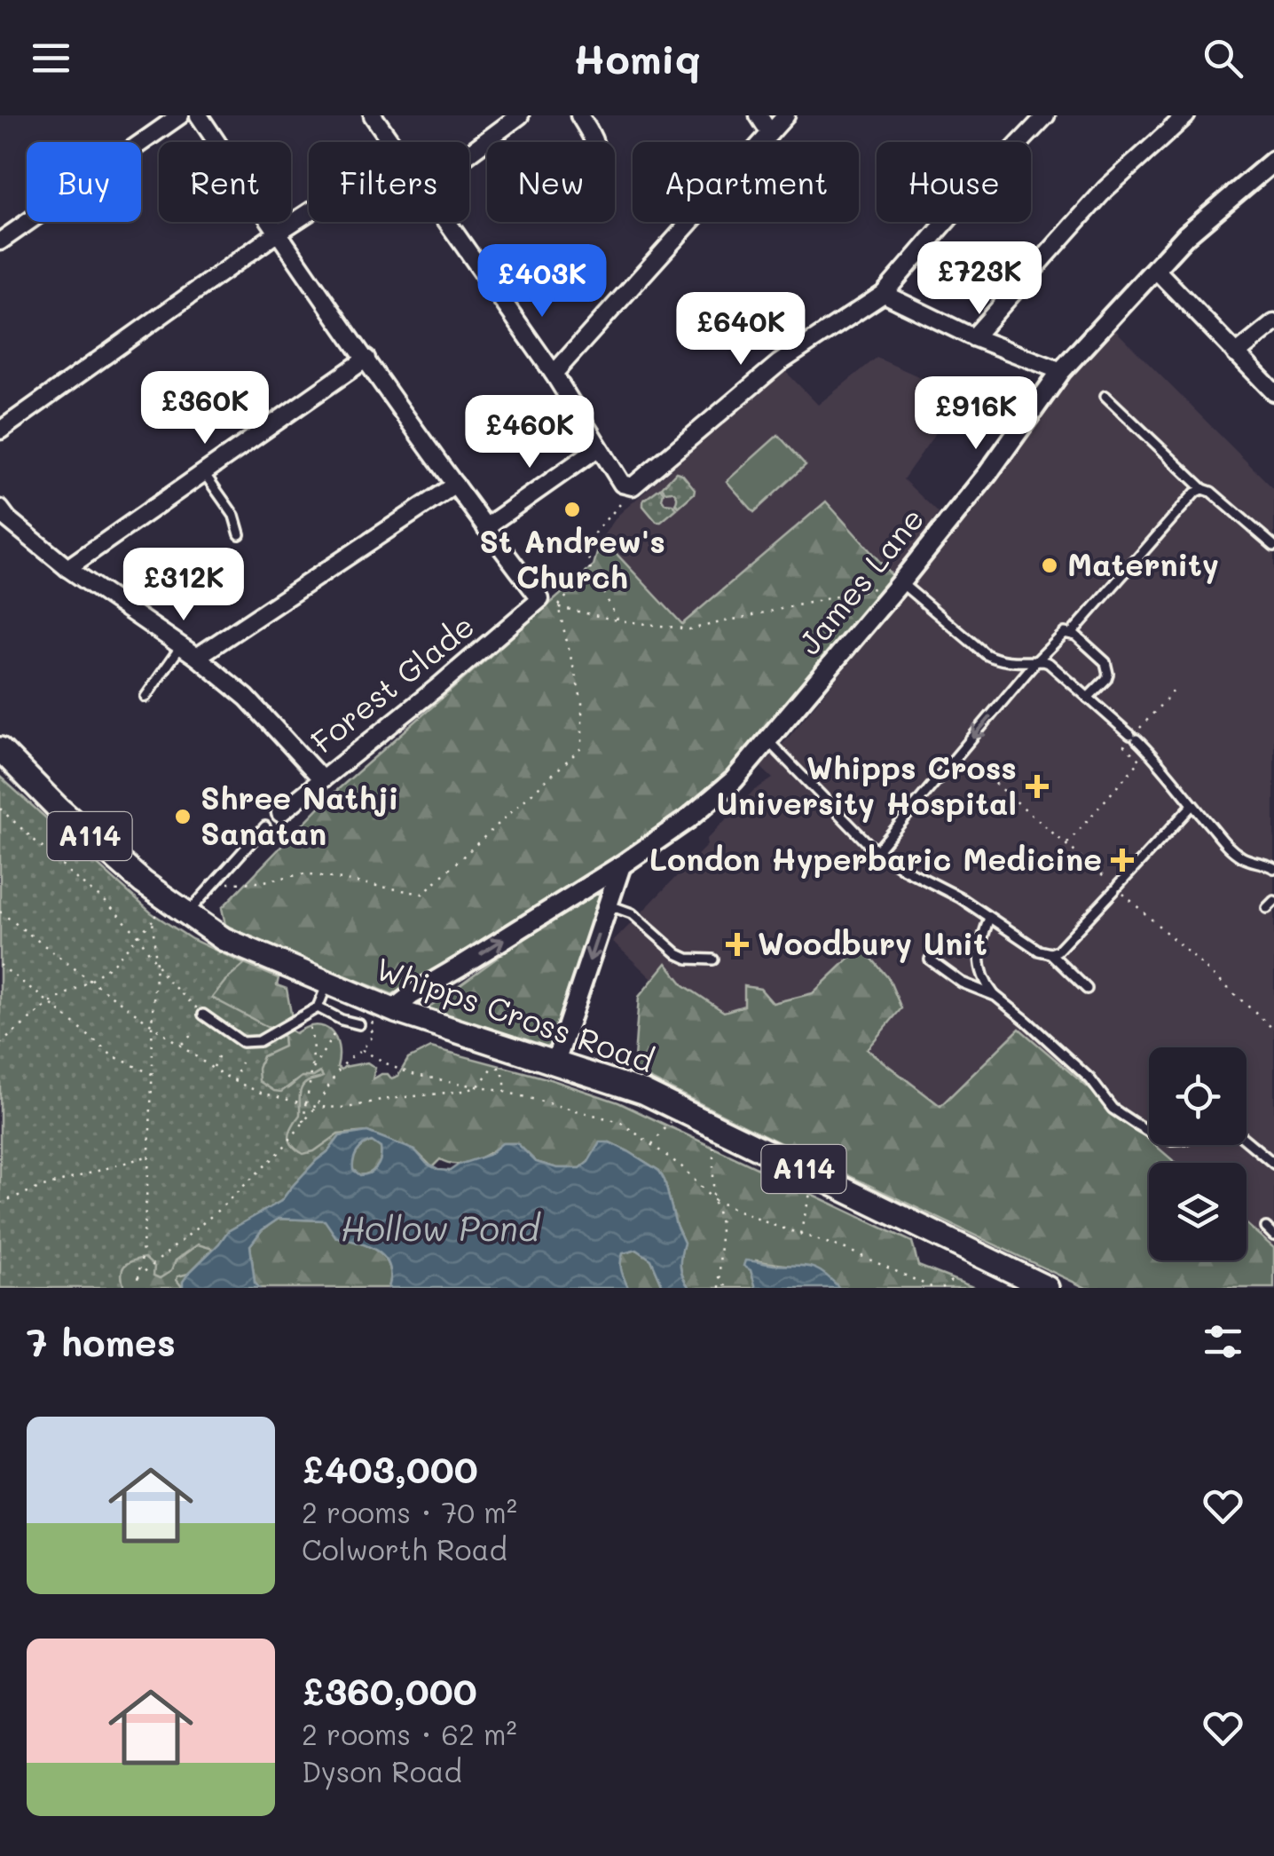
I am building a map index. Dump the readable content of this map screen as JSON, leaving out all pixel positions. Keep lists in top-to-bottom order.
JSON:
{
  "streets": {
    "main road": ["A114", "Whipps Cross Road"],
    "street": ["James Lane", "Forest Glade"]
  },
  "crossings": [
    ["James Lane", "Whipps Cross Road"]
  ],
  "water": ["Hollow Pond"],
  "places": {
    "other": ["St Andrew's Church", "Maternity", "Shree Nathji Sanatan"],
    "health": ["Whipps Cross University Hospital", "London Hyperbaric Medicine", "Woodbury Unit"]
  },
  "page": {
    "header": "Homiq",
    "chip": [
      "Buy",
      "Rent",
      "Filters",
      "New",
      "Apartment",
      "House"
    ],
    "price": [
      "£723K",
      "£403K",
      "£640K",
      "£360K",
      "£916K",
      "£460K",
      "£312K"
    ],
    "heading": "7 homes",
    "list": [
      {
        "name": "£403,000",
        "note": "2 rooms · 70 m² · Colworth Road"
      },
      {
        "name": "£360,000",
        "note": "2 rooms · 62 m² · Dyson Road"
      }
    ]
  }
}
